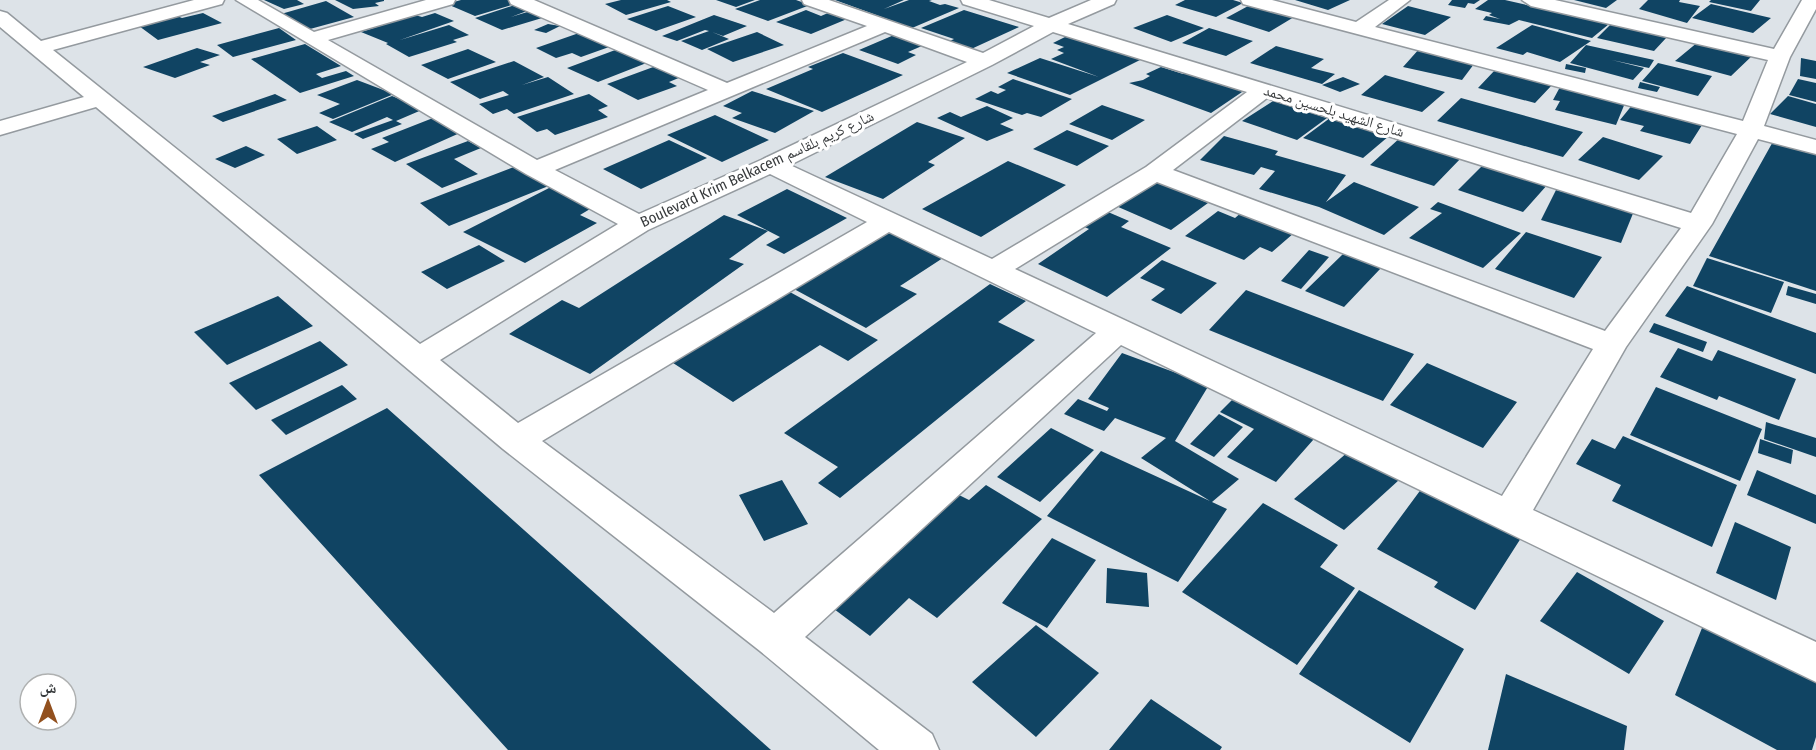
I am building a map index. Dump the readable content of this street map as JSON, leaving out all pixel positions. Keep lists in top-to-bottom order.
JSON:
{
  "streets": {
    "street": ["شارع الشهيد بلحسين محمد", "Boulevard Krim Belkacem شارع كريم بلقاسم"]
  },
  "crossings": [
    ["شارع الشهيد بلحسين محمد", "Boulevard Krim Belkacem شارع كريم بلقاسم"]
  ],
  "north": "top"
}
